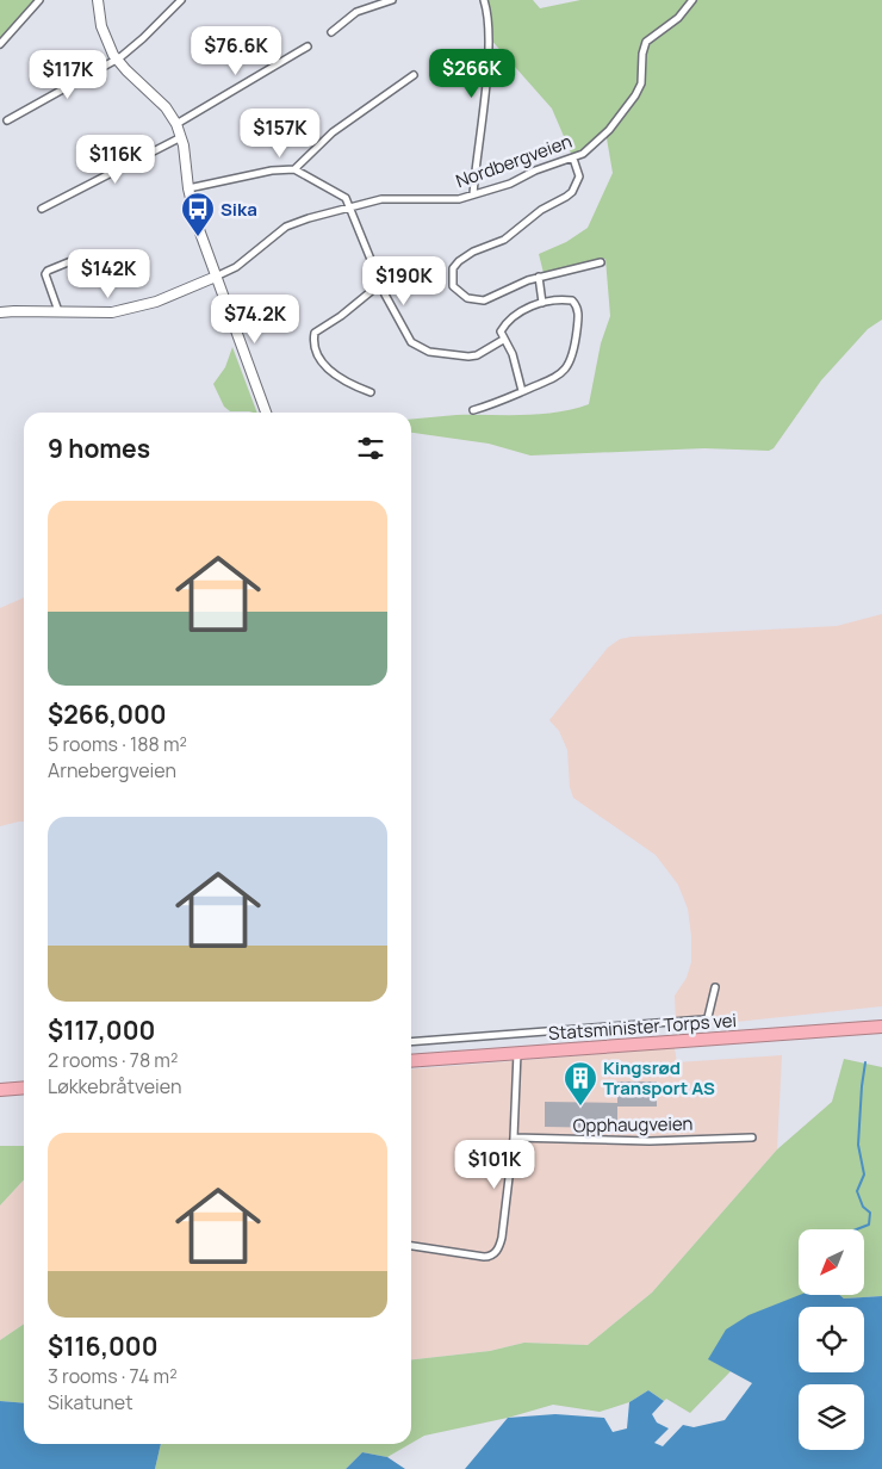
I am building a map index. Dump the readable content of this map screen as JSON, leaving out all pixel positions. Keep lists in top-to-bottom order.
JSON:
{
  "streets": {
    "highway": ["Statsminister Torps vei"],
    "street": ["Nordbergveien", "Opphaugveien"]
  },
  "places": {
    "bus stop": ["Sika"],
    "building": ["Kingsrød Transport AS"]
  },
  "north": "bottom left",
  "page": {
    "price": [
      "$76.6K",
      "$266K",
      "$117K",
      "$157K",
      "$116K",
      "$142K",
      "$190K",
      "$74.2K",
      "$101K"
    ],
    "heading": "9 homes",
    "list": [
      {
        "name": "$266,000",
        "note": "5 rooms · 188 m² · Arnebergveien"
      },
      {
        "name": "$117,000",
        "note": "2 rooms · 78 m² · Løkkebråtveien"
      },
      {
        "name": "$116,000",
        "note": "3 rooms · 74 m² · Sikatunet"
      }
    ]
  }
}
